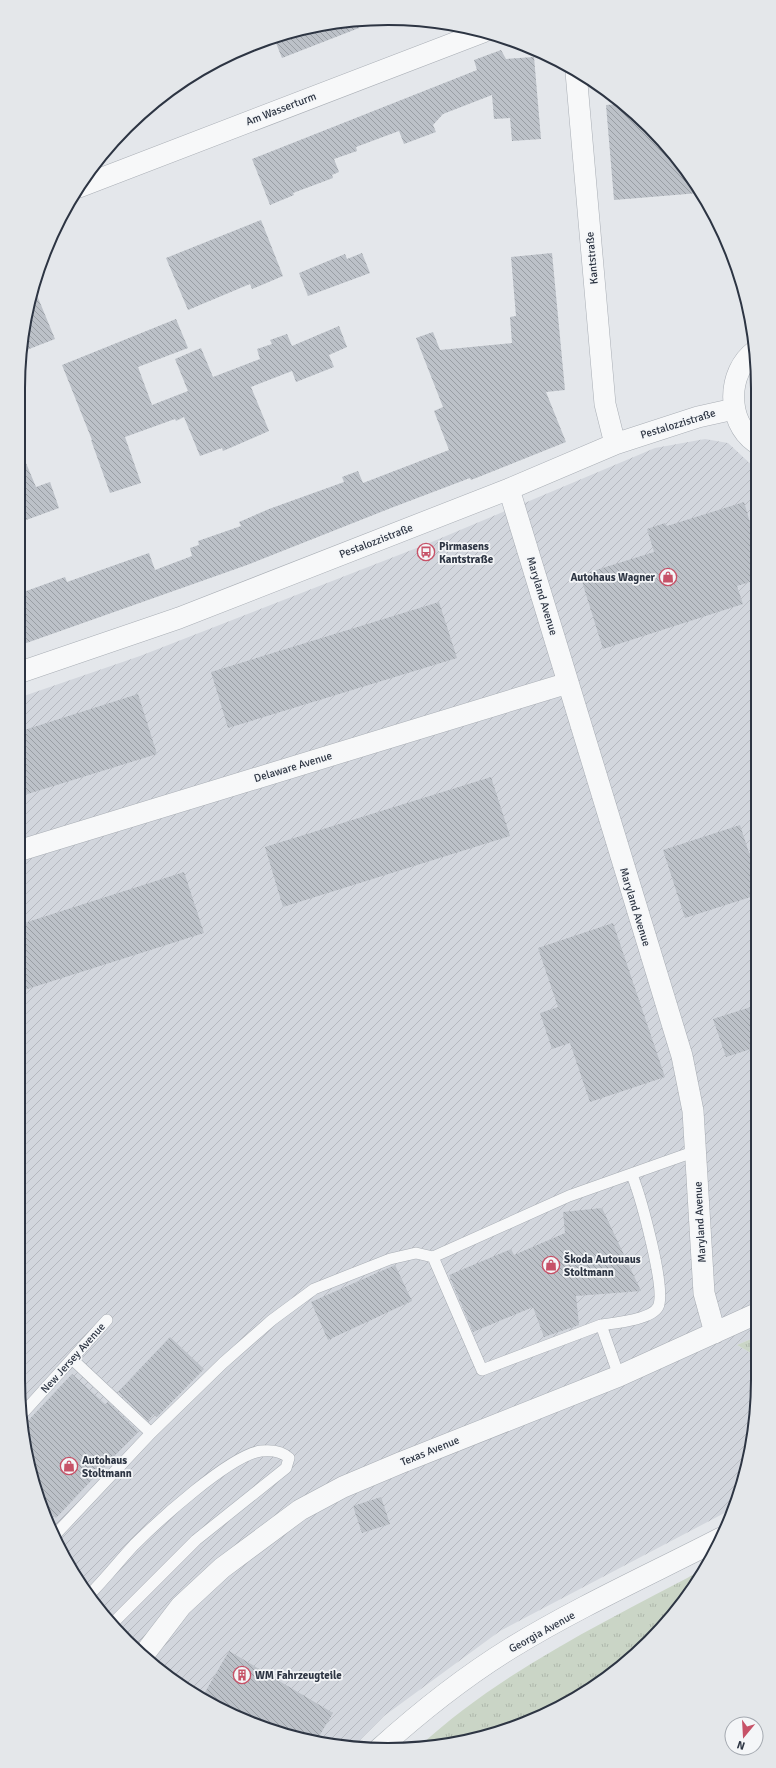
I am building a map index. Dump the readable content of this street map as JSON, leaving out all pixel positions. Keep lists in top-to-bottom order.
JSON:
{
  "streets": {
    "street": [
      "Am Wasserturm",
      "Kantstraße",
      "Pestalozzistraße",
      "Maryland Avenue",
      "Delaware Avenue",
      "Texas Avenue",
      "Georgia Avenue"
    ],
    "lane": ["New Jersey Avenue"]
  },
  "crossings": [
    ["Kantstraße", "Pestalozzistraße"],
    ["Pestalozzistraße", "Maryland Avenue"],
    ["Maryland Avenue", "Delaware Avenue"],
    ["Maryland Avenue", "Texas Avenue"]
  ],
  "places": {
    "bus stop": ["Pirmasens Kantstraße"],
    "shop": ["Autohaus Wagner", "Škoda Autouaus Stoltmann", "Autohaus Stoltmann"],
    "building": ["WM Fahrzeugteile"]
  },
  "north": "bottom"
}
